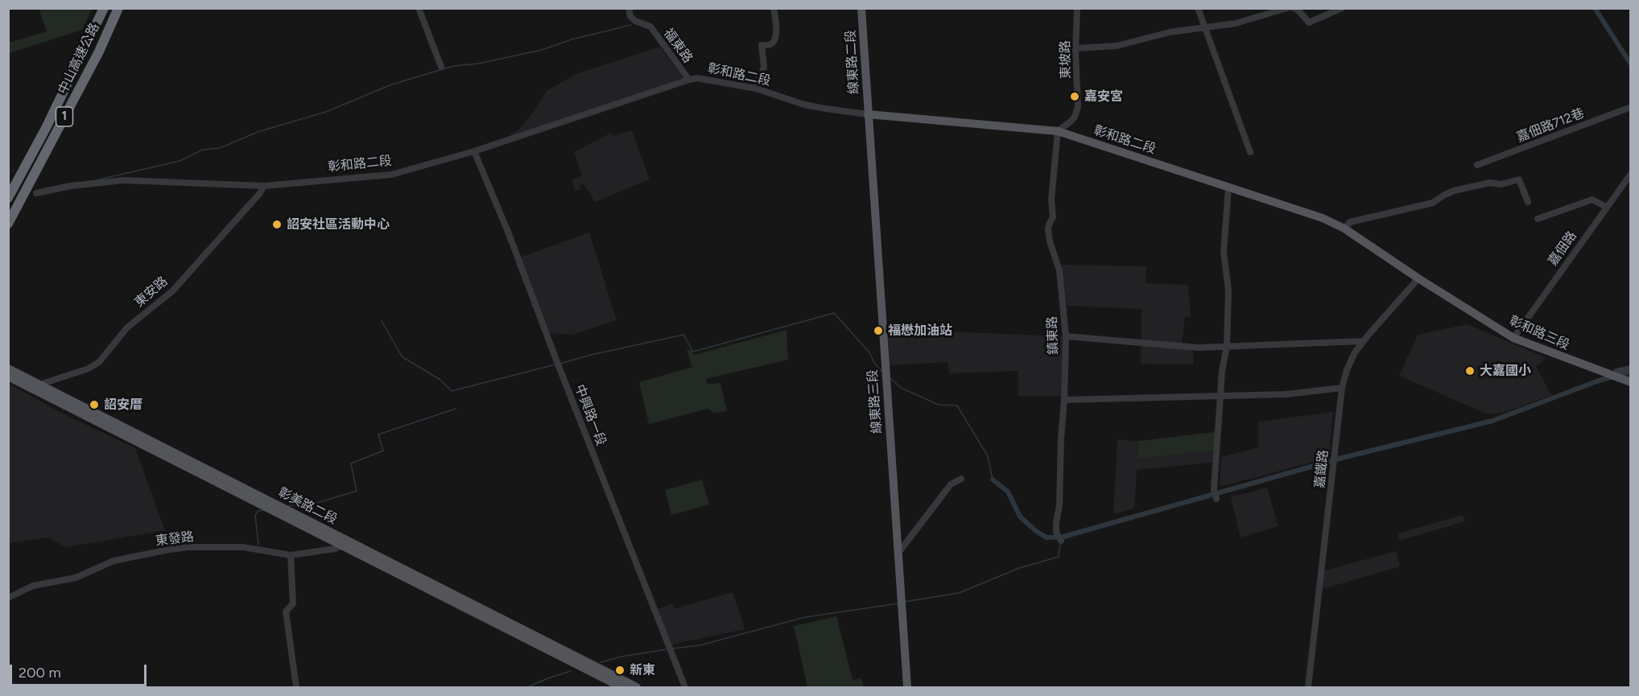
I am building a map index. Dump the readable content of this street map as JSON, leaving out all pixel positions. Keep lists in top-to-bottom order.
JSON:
{
  "streets": {
    "highway": ["中山高速公路", "1"],
    "main road": [
      "線東路二段",
      "彰和路二段",
      "彰和路三段",
      "線東路三段",
      "彰美路二段"
    ],
    "street": [
      "福東路",
      "東坡路",
      "嘉佃路712巷",
      "嘉佃路",
      "東安路",
      "鎮東路",
      "中興路一段",
      "嘉鐵路",
      "東發路"
    ]
  },
  "crossings": [
    ["福東路", "彰和路二段"],
    ["東坡路", "彰和路二段"],
    ["東坡路", "鎮東路"],
    ["線東路二段", "彰和路二段"],
    ["線東路二段", "線東路三段"],
    ["彰和路二段", "東安路"],
    ["彰和路二段", "彰和路三段"],
    ["彰和路二段", "鎮東路"],
    ["彰和路二段", "線東路三段"],
    ["彰和路二段", "中興路一段"],
    ["彰和路二段", "嘉鐵路"],
    ["嘉佃路", "彰和路三段"],
    ["東安路", "彰美路二段"],
    ["彰和路三段", "嘉鐵路"],
    ["彰美路二段", "東發路"]
  ],
  "places": [
    "嘉安宮",
    "詔安社區活動中心",
    "福懋加油站",
    "大嘉國小",
    "詔安厝",
    "新東"
  ],
  "scale_bar": "200 m"
}
